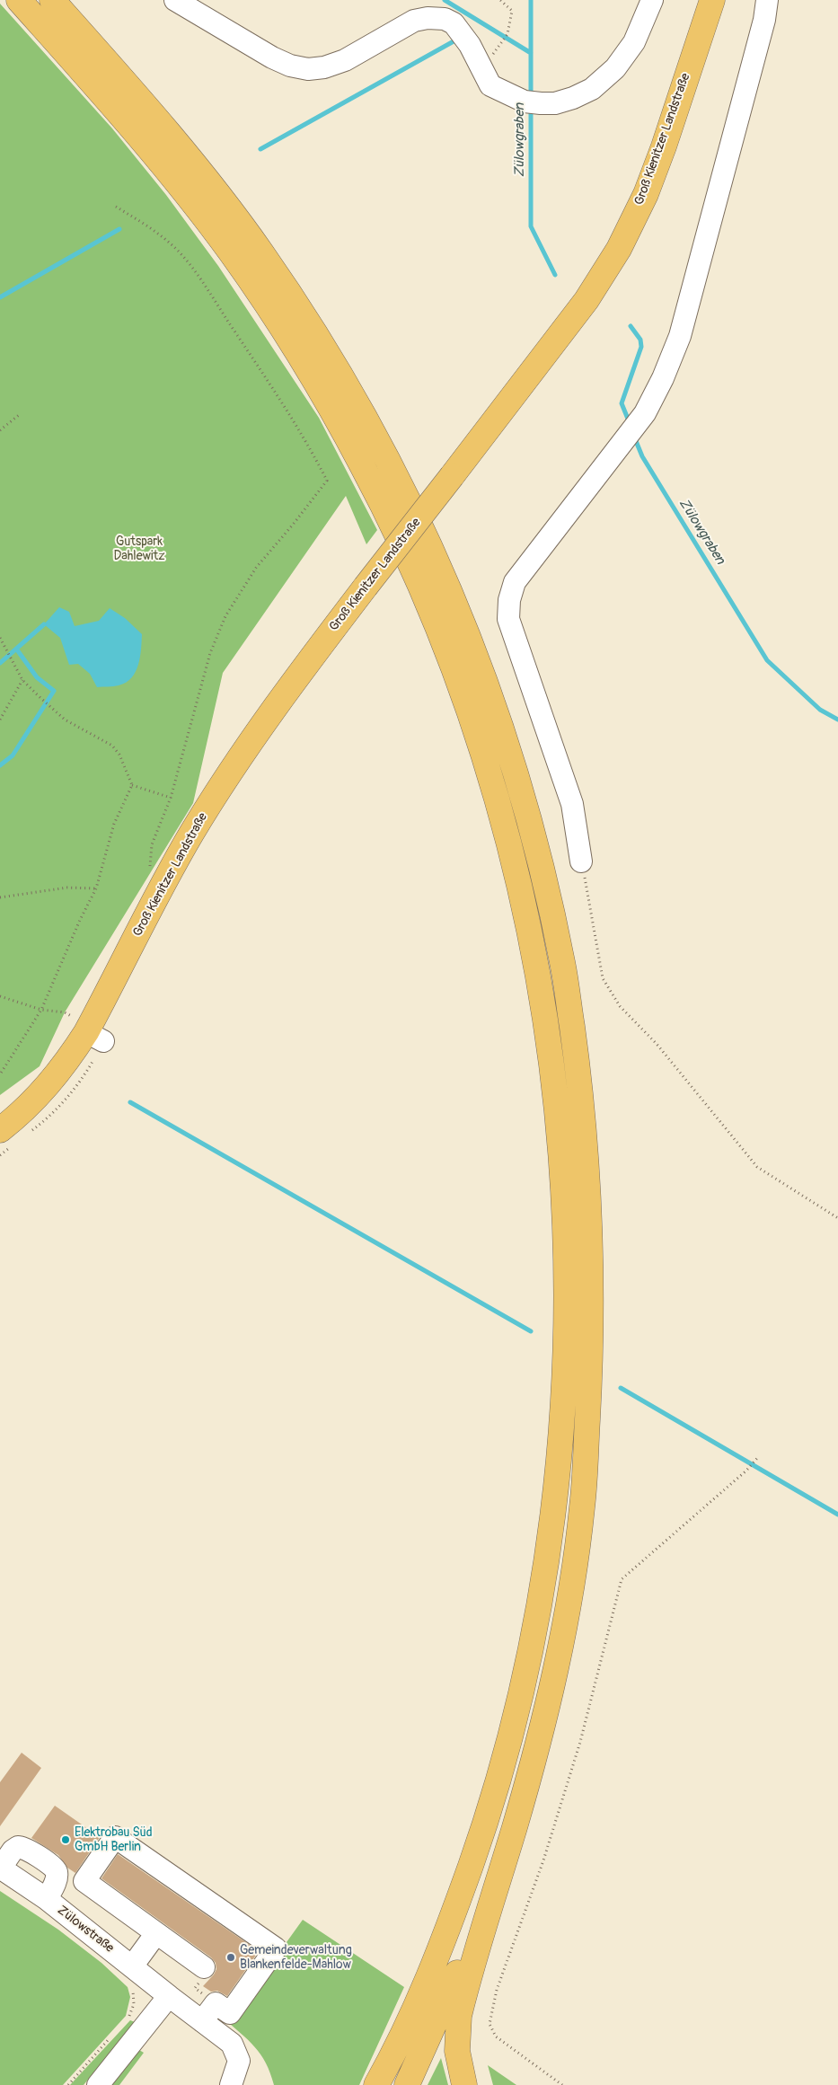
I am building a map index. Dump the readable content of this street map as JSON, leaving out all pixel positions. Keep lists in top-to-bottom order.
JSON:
{
  "streets": {
    "main road": ["Groß Kienitzer Landstraße"],
    "street": ["Zülowstraße"]
  },
  "water": ["Zülowgraben"],
  "parks": ["Gutspark Dahlewitz"],
  "places": ["Elektrobau Süd GmbH Berlin", "Gemeindeverwaltung Blankenfelde-Mahlow"]
}
